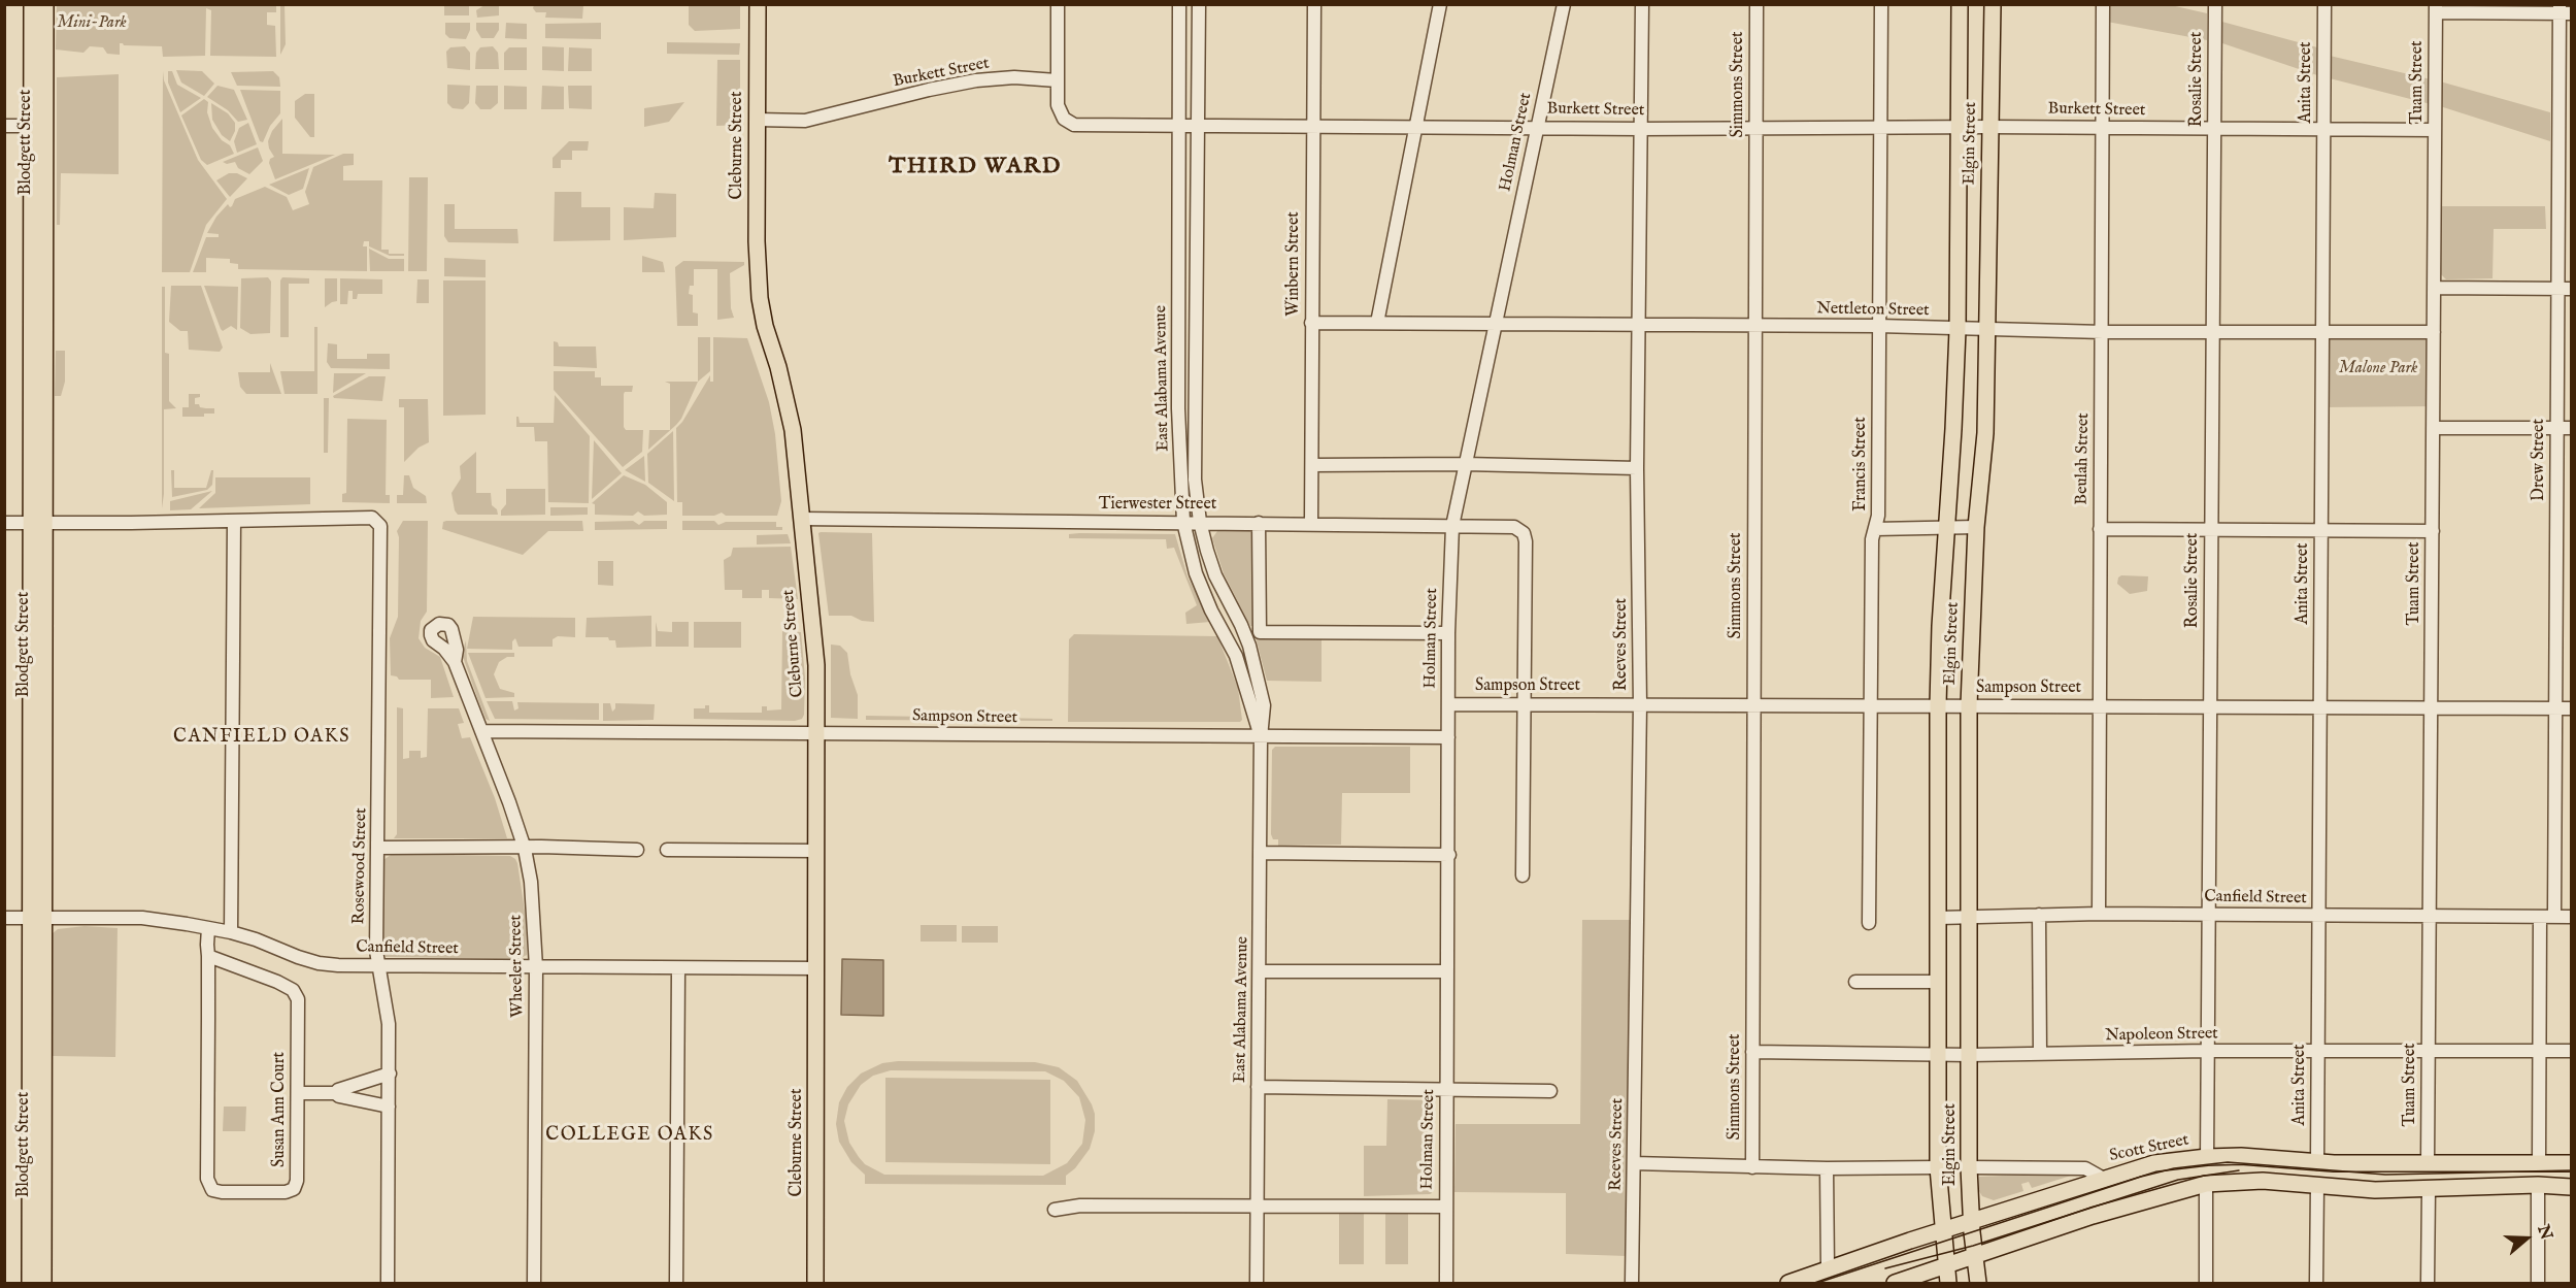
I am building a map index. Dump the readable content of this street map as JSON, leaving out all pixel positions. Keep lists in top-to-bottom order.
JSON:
{
  "streets": {
    "main road": [
      "Blodgett Street",
      "Elgin Street",
      "Cleburne Street",
      "Scott Street"
    ],
    "street": [
      "Burkett Street",
      "Rosalie Street",
      "Anita Street",
      "Tuam Street",
      "Simmons Street",
      "Holman Street",
      "Winbern Street",
      "Nettleton Street",
      "East Alabama Avenue",
      "Beulah Street",
      "Drew Street",
      "Francis Street",
      "Tierwester Street",
      "Reeves Street",
      "Sampson Street",
      "Rosewood Street",
      "Canfield Street",
      "Wheeler Street",
      "Napoleon Street",
      "Susan Ann Court"
    ]
  },
  "crossings": [
    ["Burkett Street", "Rosalie Street"],
    ["Burkett Street", "Anita Street"],
    ["Burkett Street", "Tuam Street"],
    ["Burkett Street", "Simmons Street"],
    ["Burkett Street", "Holman Street"],
    ["Burkett Street", "Elgin Street"],
    ["Burkett Street", "Cleburne Street"],
    ["Burkett Street", "Winbern Street"],
    ["Burkett Street", "East Alabama Avenue"],
    ["Burkett Street", "Beulah Street"],
    ["Burkett Street", "Francis Street"],
    ["Burkett Street", "Reeves Street"],
    ["Rosalie Street", "Nettleton Street"],
    ["Rosalie Street", "Sampson Street"],
    ["Rosalie Street", "Canfield Street"],
    ["Rosalie Street", "Napoleon Street"],
    ["Rosalie Street", "Scott Street"],
    ["Anita Street", "Nettleton Street"],
    ["Anita Street", "Sampson Street"],
    ["Anita Street", "Canfield Street"],
    ["Anita Street", "Napoleon Street"],
    ["Anita Street", "Scott Street"],
    ["Tuam Street", "Nettleton Street"],
    ["Tuam Street", "Sampson Street"],
    ["Tuam Street", "Canfield Street"],
    ["Tuam Street", "Napoleon Street"],
    ["Tuam Street", "Scott Street"],
    ["Simmons Street", "Nettleton Street"],
    ["Simmons Street", "Sampson Street"],
    ["Simmons Street", "Napoleon Street"],
    ["Blodgett Street", "Canfield Street"],
    ["Holman Street", "Nettleton Street"],
    ["Holman Street", "Tierwester Street"],
    ["Holman Street", "Sampson Street"],
    ["Elgin Street", "Nettleton Street"],
    ["Elgin Street", "Sampson Street"],
    ["Elgin Street", "Canfield Street"],
    ["Elgin Street", "Napoleon Street"],
    ["Elgin Street", "Scott Street"],
    ["Cleburne Street", "Tierwester Street"],
    ["Cleburne Street", "Sampson Street"],
    ["Cleburne Street", "Canfield Street"],
    ["Winbern Street", "Nettleton Street"],
    ["Winbern Street", "Tierwester Street"],
    ["Nettleton Street", "Beulah Street"],
    ["Nettleton Street", "Francis Street"],
    ["Nettleton Street", "Reeves Street"],
    ["East Alabama Avenue", "Tierwester Street"],
    ["East Alabama Avenue", "Sampson Street"],
    ["Beulah Street", "Sampson Street"],
    ["Beulah Street", "Canfield Street"],
    ["Drew Street", "Sampson Street"],
    ["Drew Street", "Canfield Street"],
    ["Francis Street", "Sampson Street"],
    ["Tierwester Street", "Sampson Street"],
    ["Reeves Street", "Sampson Street"],
    ["Sampson Street", "Wheeler Street"],
    ["Rosewood Street", "Canfield Street"],
    ["Canfield Street", "Wheeler Street"],
    ["Canfield Street", "Susan Ann Court"]
  ],
  "districts": ["THIRD WARD", "CANFIELD OAKS", "COLLEGE OAKS"],
  "parks": ["Mini-Park", "Malone Park"],
  "north": "right"
}
